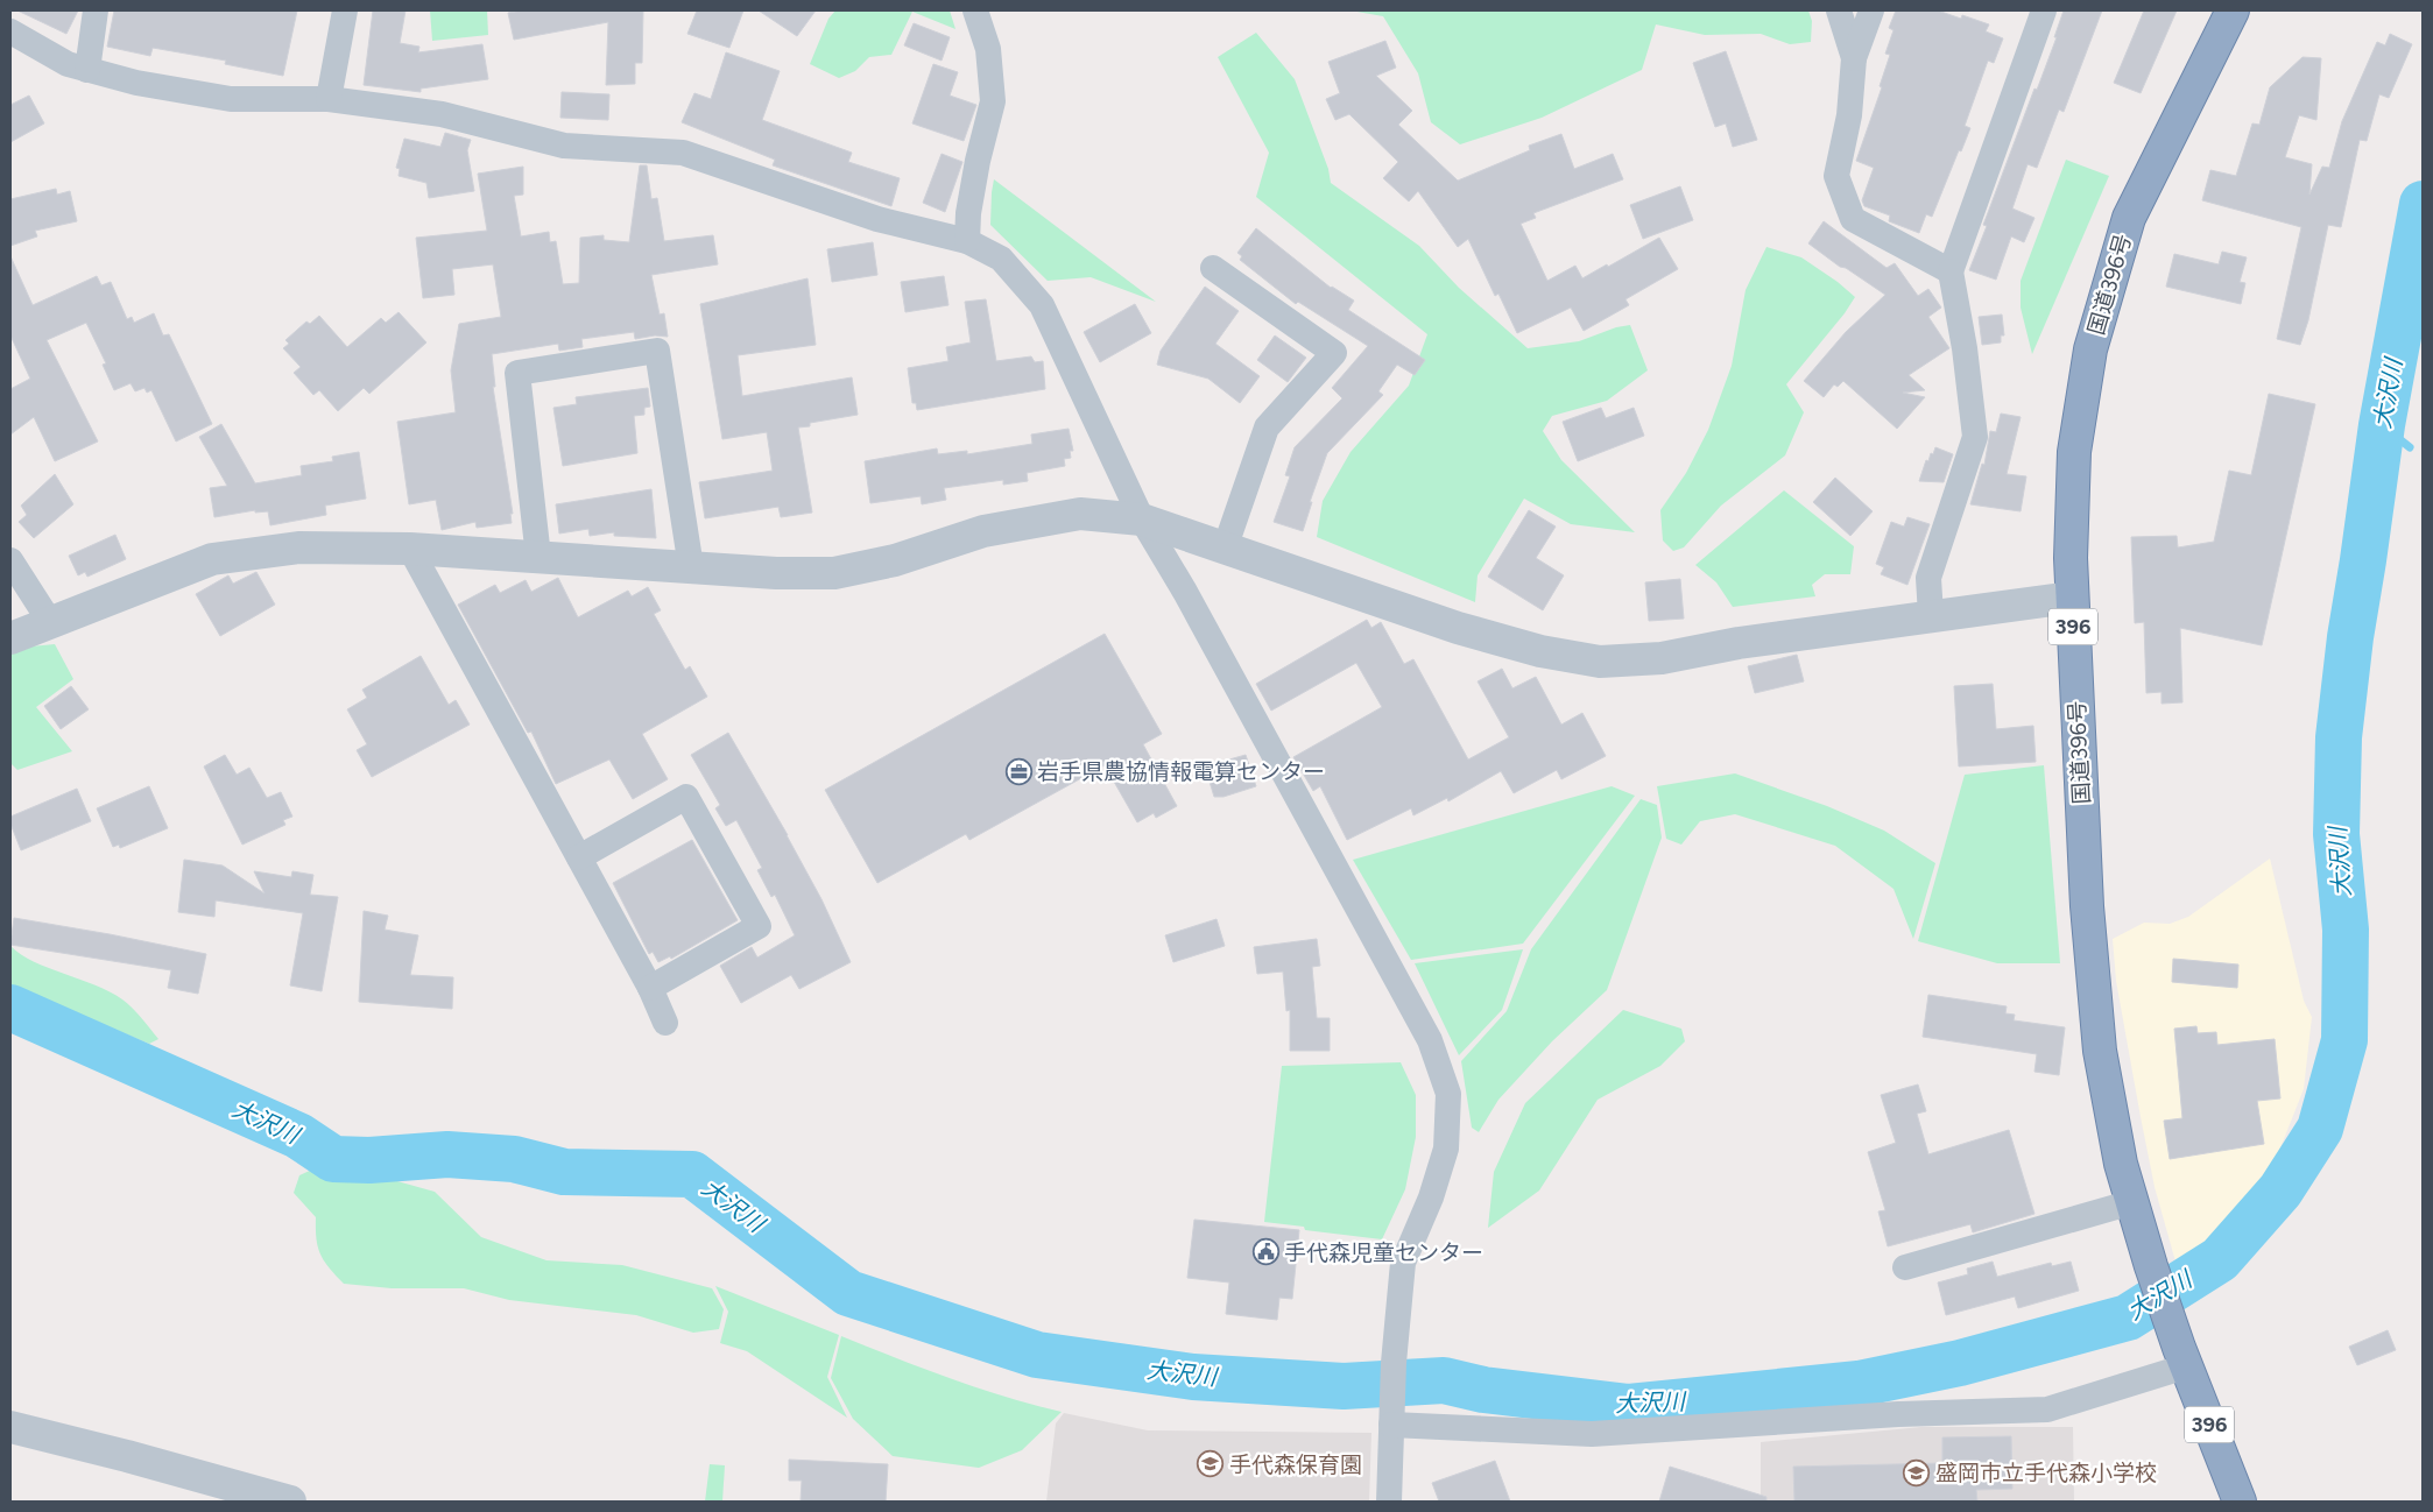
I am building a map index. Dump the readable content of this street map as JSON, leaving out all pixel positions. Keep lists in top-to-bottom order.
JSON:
{
  "streets": {
    "highway": ["国道396号", "396"]
  },
  "water": ["大沢川"],
  "places": {
    "office": ["岩手県農協情報電算センター"],
    "public building": ["手代森児童センター"],
    "school or university": ["手代森保育園", "盛岡市立手代森小学校"]
  }
}
